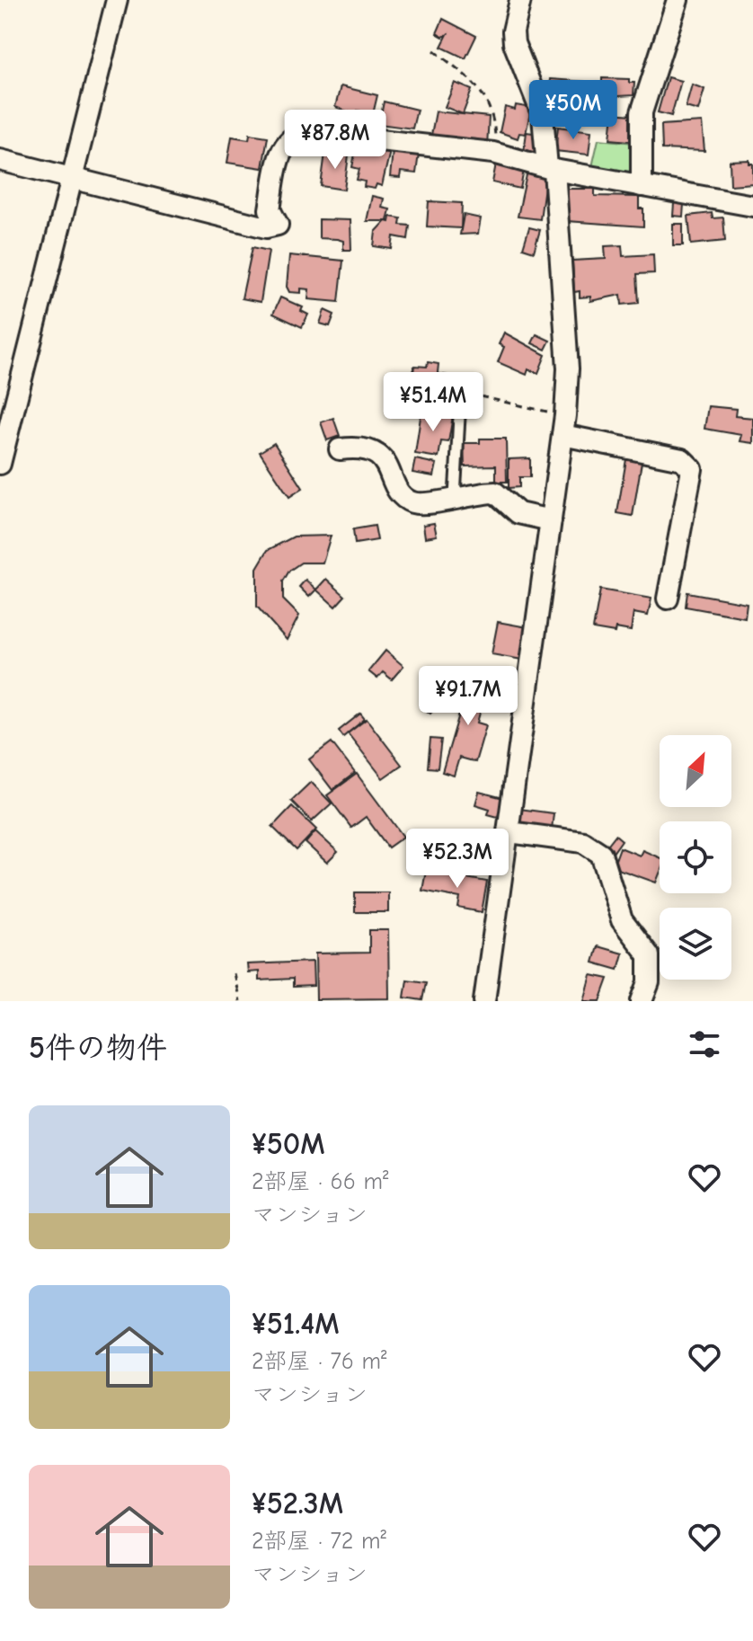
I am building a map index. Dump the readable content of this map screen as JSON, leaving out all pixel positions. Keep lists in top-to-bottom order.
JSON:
{
  "north": "top right",
  "page": {
    "price": [
      "¥50M",
      "¥87.8M",
      "¥51.4M",
      "¥91.7M",
      "¥52.3M"
    ],
    "heading": "5件の物件",
    "list": [
      {
        "name": "¥50M",
        "note": "2部屋 · 66 m² · マンション"
      },
      {
        "name": "¥51.4M",
        "note": "2部屋 · 76 m² · マンション"
      },
      {
        "name": "¥52.3M",
        "note": "2部屋 · 72 m² · マンション"
      }
    ]
  }
}
